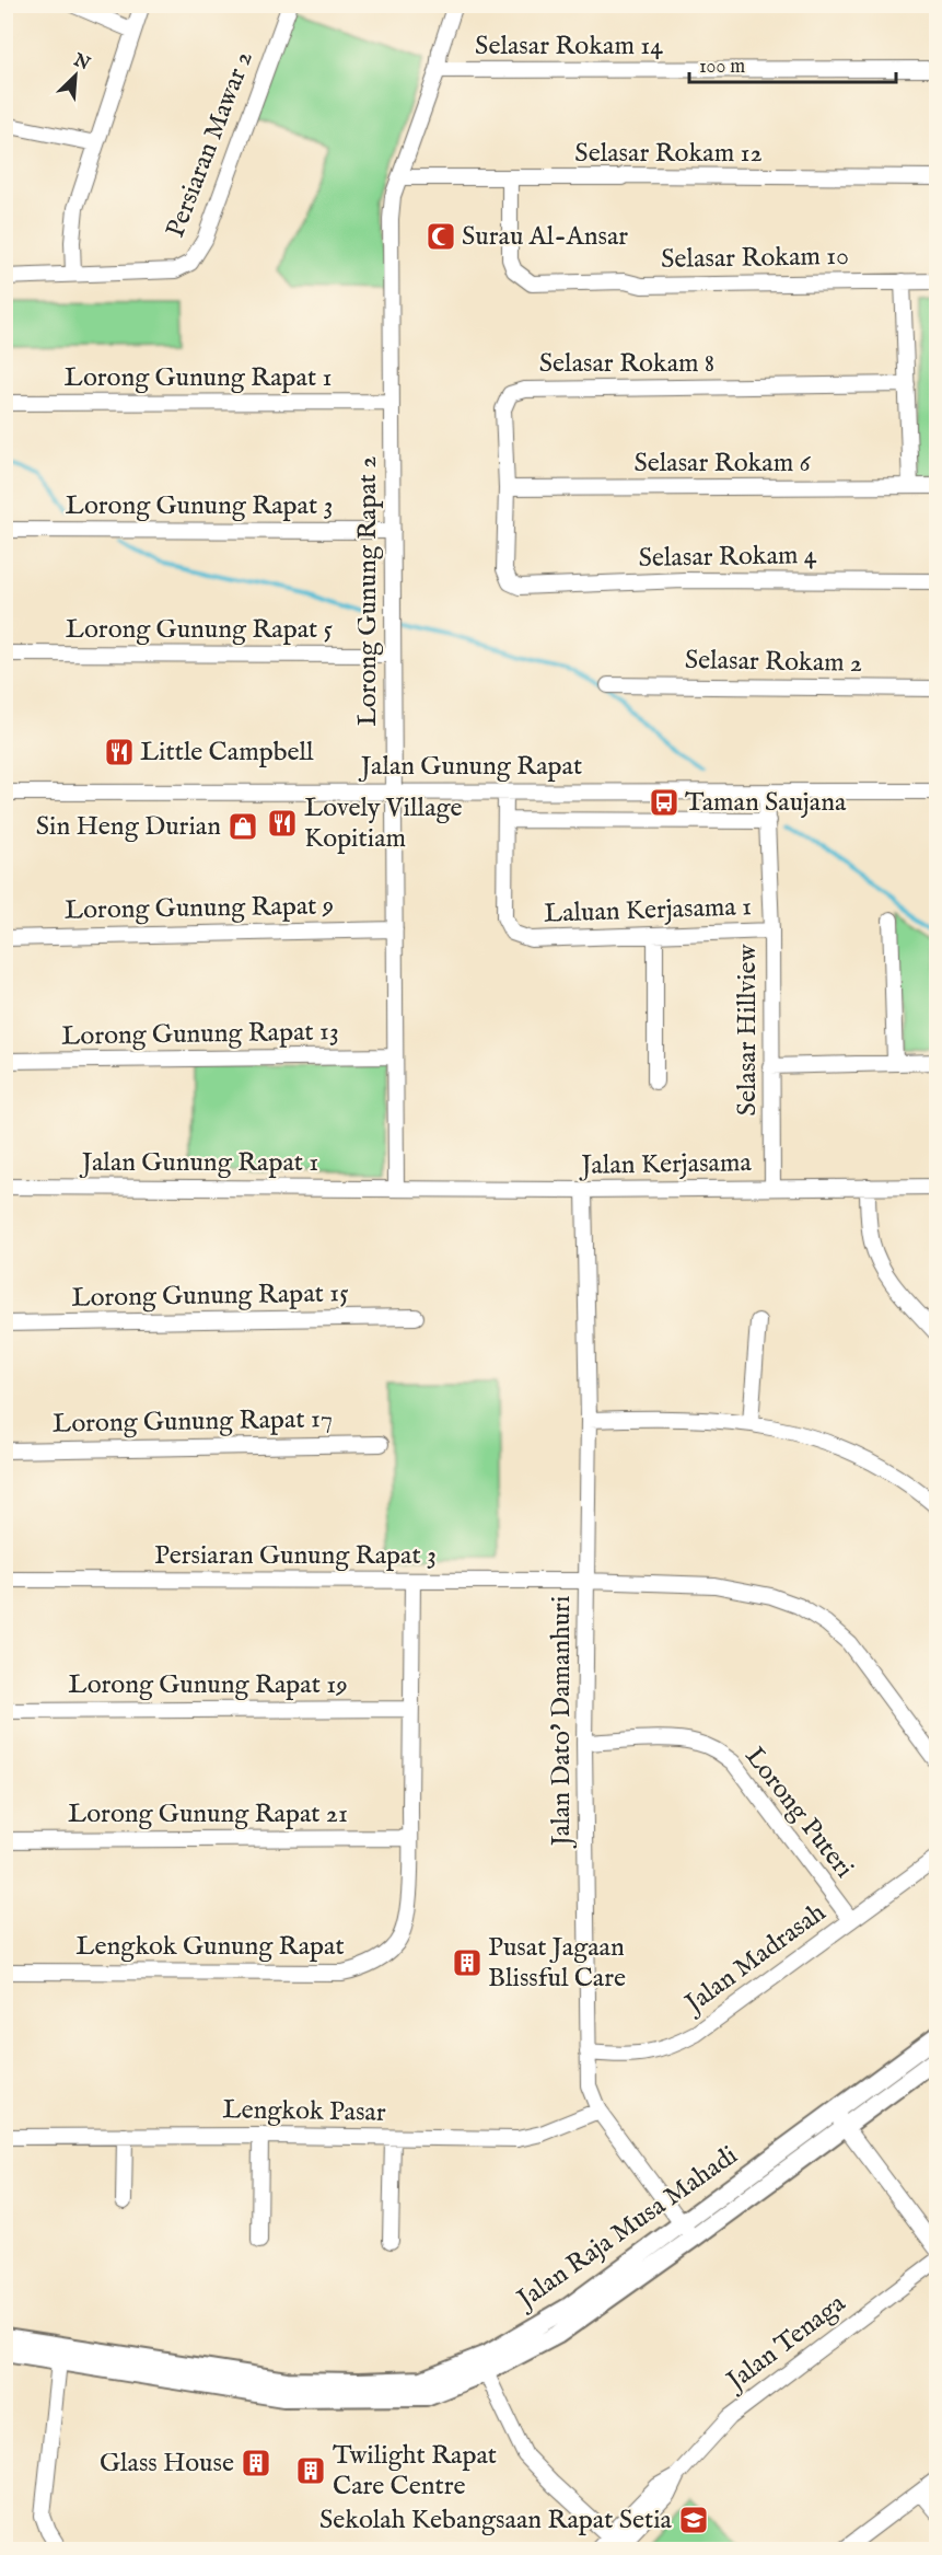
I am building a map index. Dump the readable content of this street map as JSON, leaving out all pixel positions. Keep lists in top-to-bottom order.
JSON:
{
  "streets": {
    "main road": ["Jalan Raja Musa Mahadi"],
    "street": [
      "Selasar Rokam 14",
      "Persiaran Mawar 2",
      "Selasar Rokam 12",
      "Selasar Rokam 10",
      "Selasar Rokam 8",
      "Lorong Gunung Rapat 1",
      "Selasar Rokam 6",
      "Lorong Gunung Rapat 3",
      "Selasar Rokam 4",
      "Lorong Gunung Rapat 2",
      "Lorong Gunung Rapat 5",
      "Selasar Rokam 2",
      "Jalan Gunung Rapat",
      "Lorong Gunung Rapat 9",
      "Laluan Kerjasama 1",
      "Selasar Hillview",
      "Lorong Gunung Rapat 13",
      "Jalan Gunung Rapat 1",
      "Jalan Kerjasama",
      "Lorong Gunung Rapat 15",
      "Lorong Gunung Rapat 17",
      "Persiaran Gunung Rapat 3",
      "Lorong Gunung Rapat 19",
      "Jalan Dato' Damanhuri",
      "Lorong Puteri",
      "Lorong Gunung Rapat 21",
      "Lengkok Gunung Rapat",
      "Jalan Madrasah",
      "Lengkok Pasar",
      "Jalan Tenaga"
    ]
  },
  "crossings": [
    ["Selasar Rokam 14", "Lorong Gunung Rapat 2"],
    ["Selasar Rokam 12", "Selasar Rokam 10"],
    ["Selasar Rokam 12", "Lorong Gunung Rapat 2"],
    ["Selasar Rokam 8", "Selasar Rokam 6"],
    ["Selasar Rokam 8", "Selasar Rokam 4"],
    ["Lorong Gunung Rapat 1", "Lorong Gunung Rapat 2"],
    ["Lorong Gunung Rapat 3", "Lorong Gunung Rapat 2"],
    ["Lorong Gunung Rapat 2", "Lorong Gunung Rapat 5"],
    ["Lorong Gunung Rapat 2", "Jalan Gunung Rapat"],
    ["Lorong Gunung Rapat 2", "Lorong Gunung Rapat 9"],
    ["Lorong Gunung Rapat 2", "Lorong Gunung Rapat 13"],
    ["Lorong Gunung Rapat 2", "Jalan Gunung Rapat 1"],
    ["Lorong Gunung Rapat 2", "Jalan Kerjasama"],
    ["Jalan Gunung Rapat", "Laluan Kerjasama 1"],
    ["Jalan Gunung Rapat", "Selasar Hillview"],
    ["Laluan Kerjasama 1", "Selasar Hillview"],
    ["Selasar Hillview", "Jalan Kerjasama"],
    ["Jalan Gunung Rapat 1", "Jalan Kerjasama"],
    ["Jalan Kerjasama", "Jalan Dato' Damanhuri"],
    ["Persiaran Gunung Rapat 3", "Jalan Dato' Damanhuri"],
    ["Persiaran Gunung Rapat 3", "Lengkok Gunung Rapat"],
    ["Lorong Gunung Rapat 19", "Lengkok Gunung Rapat"],
    ["Jalan Dato' Damanhuri", "Lorong Puteri"],
    ["Jalan Dato' Damanhuri", "Jalan Madrasah"],
    ["Jalan Dato' Damanhuri", "Lengkok Pasar"],
    ["Jalan Dato' Damanhuri", "Jalan Raja Musa Mahadi"],
    ["Lorong Puteri", "Jalan Madrasah"],
    ["Lorong Gunung Rapat 21", "Lengkok Gunung Rapat"]
  ],
  "places": {
    "mosque": ["Surau Al-Ansar"],
    "restaurant": ["Little Campbell", "Lovely Village Kopitiam"],
    "bus stop": ["Taman Saujana"],
    "shop": ["Sin Heng Durian"],
    "building": ["Pusat Jagaan Blissful Care", "Glass House", "Twilight Rapat Care Centre"],
    "school or university": ["Sekolah Kebangsaan Rapat Setia"]
  },
  "scale_bar": "100 m",
  "north": "top right"
}
